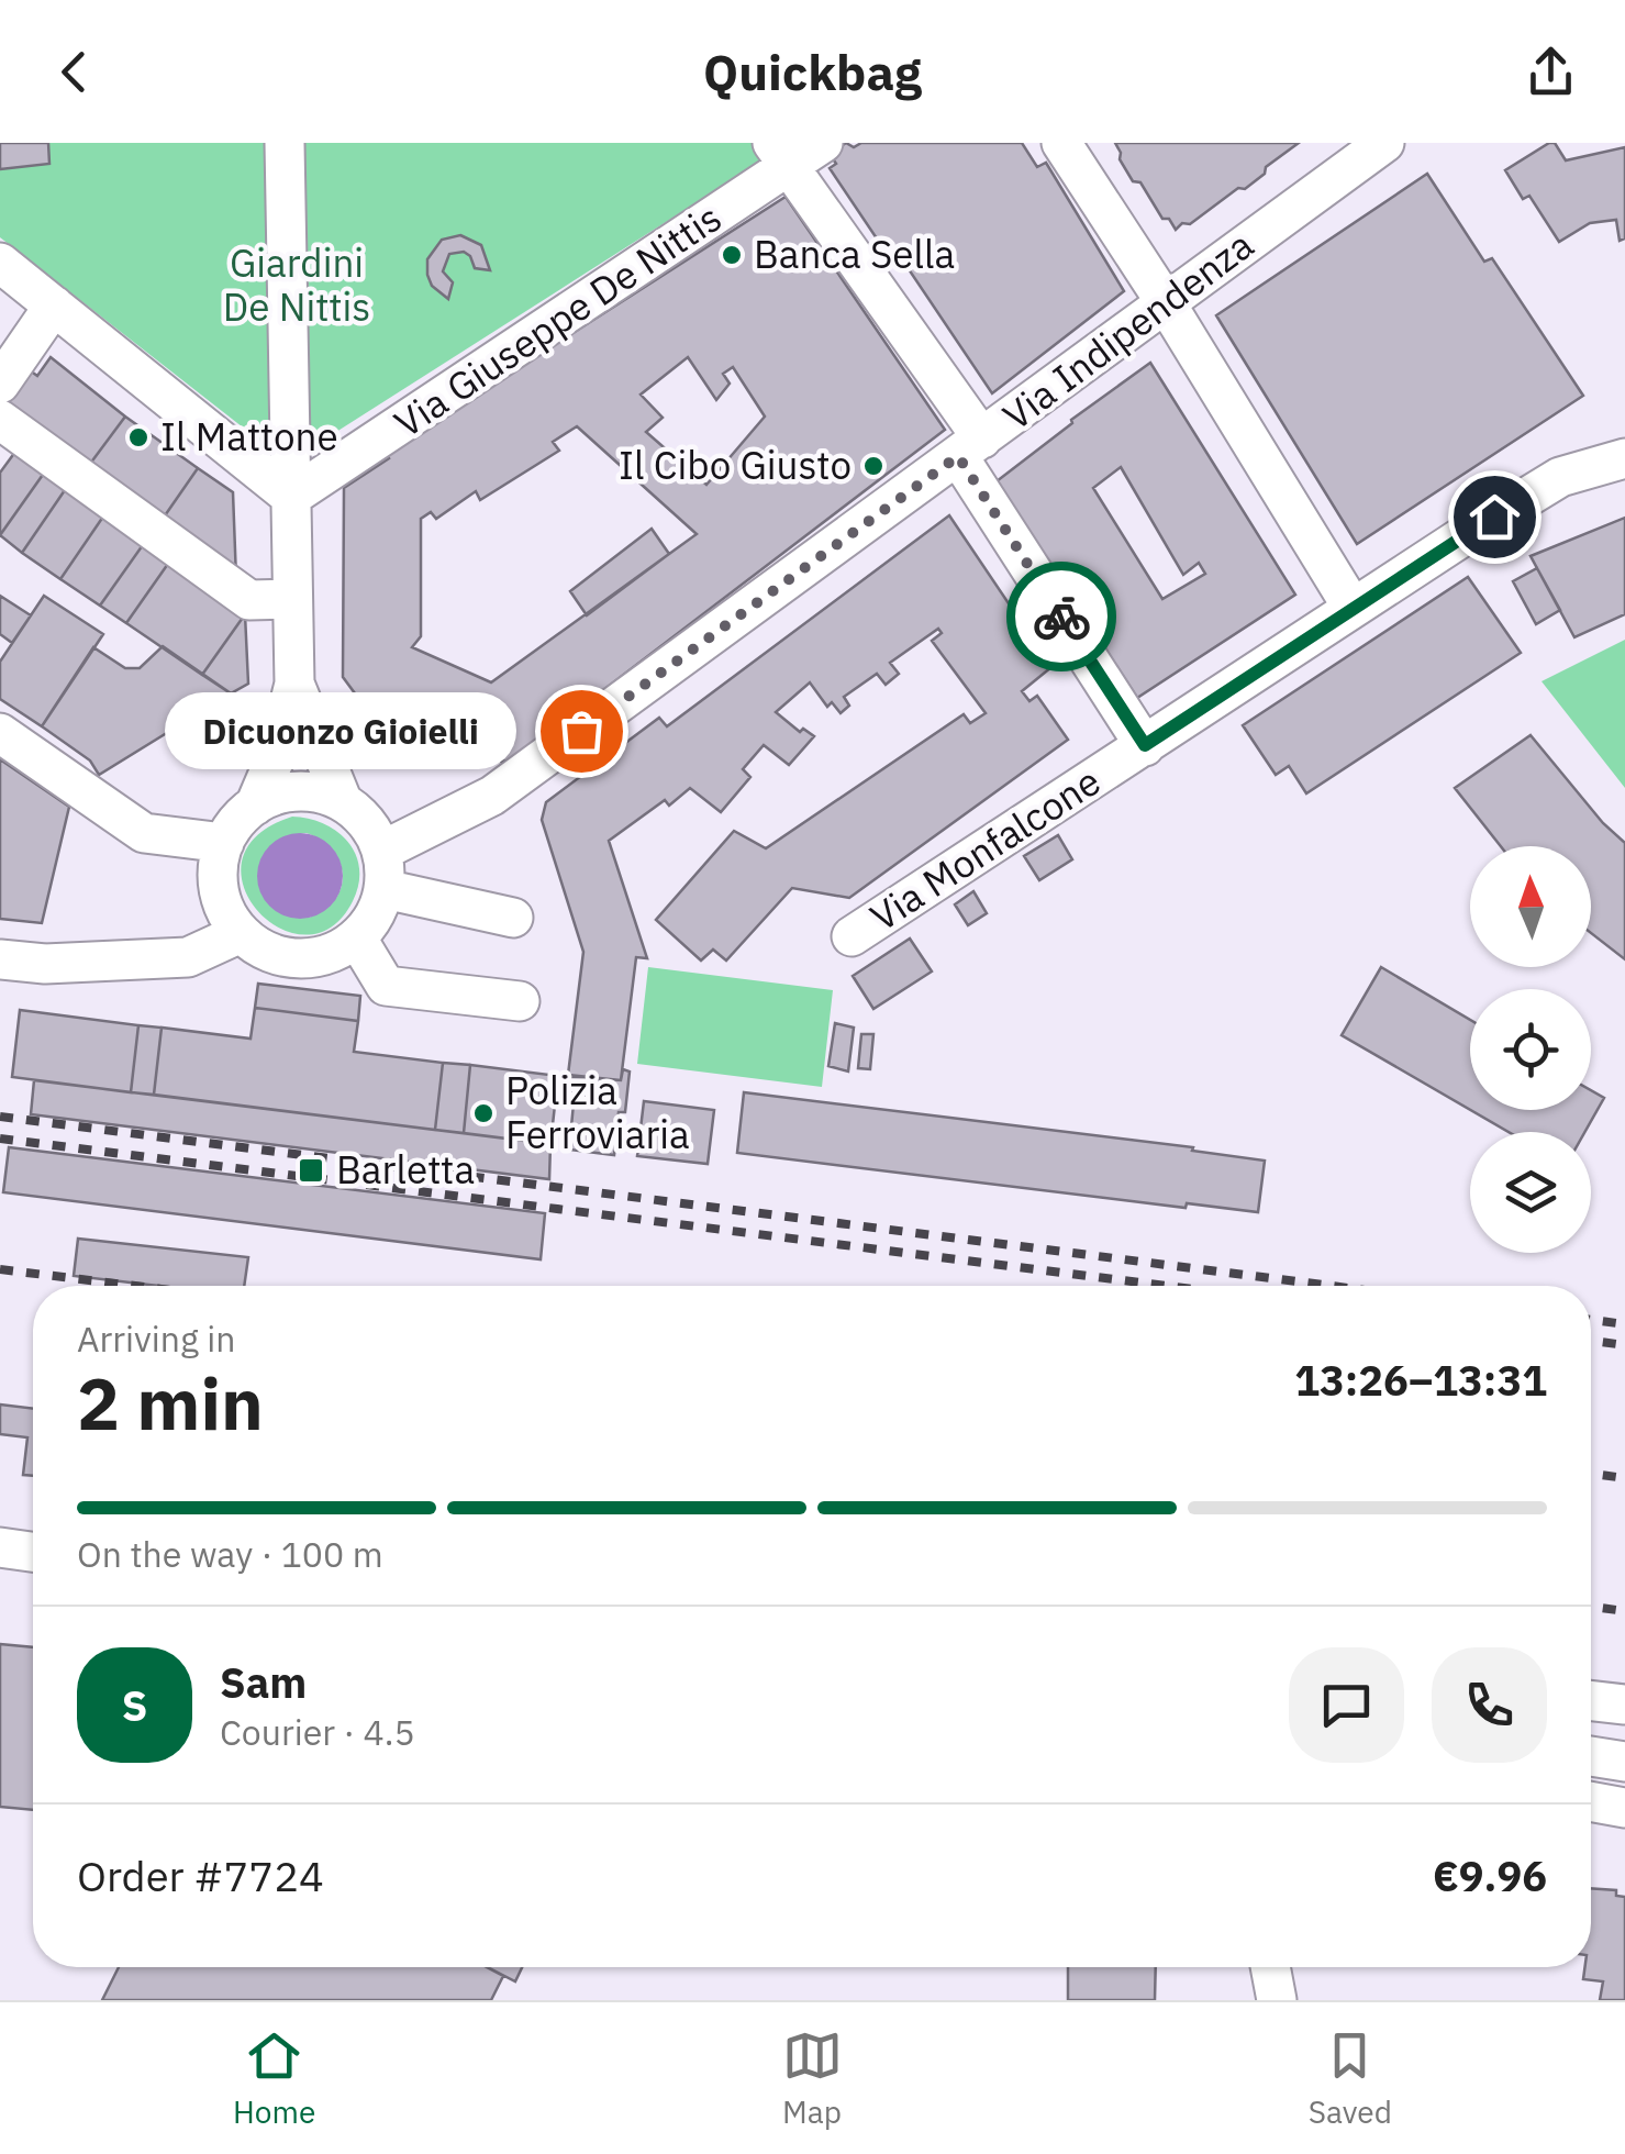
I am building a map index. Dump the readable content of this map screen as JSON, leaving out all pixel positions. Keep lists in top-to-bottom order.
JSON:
{
  "streets": {
    "street": ["Via Giuseppe De Nittis", "Via Indipendenza", "Via Monfalcone"]
  },
  "parks": ["Giardini De Nittis"],
  "places": {
    "other": [
      "Banca Sella",
      "Il Mattone",
      "Il Cibo Giusto",
      "Dicuonzo Gioielli",
      "Polizia Ferroviaria"
    ],
    "transit": ["Barletta"]
  },
  "north": "top",
  "page": {
    "header": "Quickbag",
    "bubble": "Dicuonzo Gioielli",
    "heading": ["2 min", "Arriving in", "13:26–13:31"],
    "panel": [
      "Sam",
      "Courier · 4.5",
      "Order #7724",
      "€9.96"
    ],
    "bar": "On the way · 100 m",
    "round": "S",
    "tabs": ["Home", "Map", "Saved"]
  }
}
